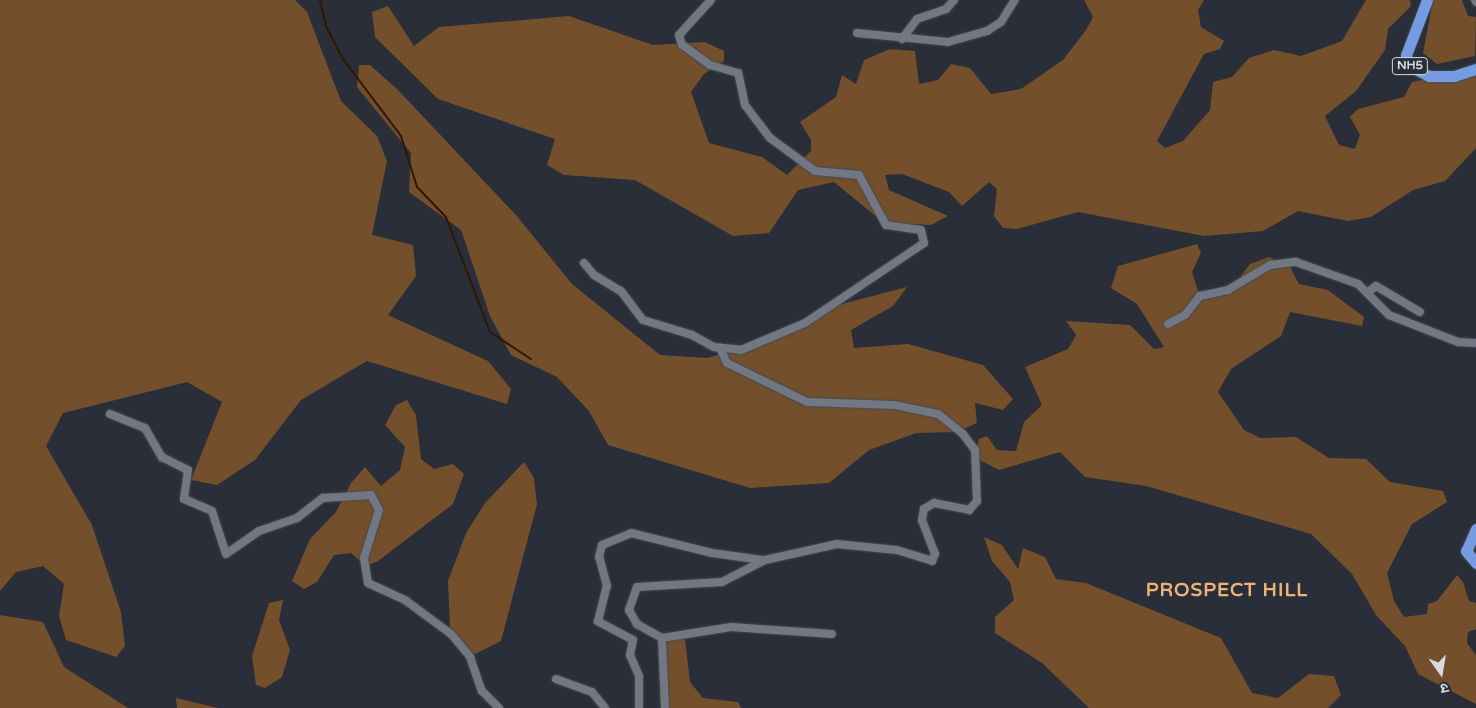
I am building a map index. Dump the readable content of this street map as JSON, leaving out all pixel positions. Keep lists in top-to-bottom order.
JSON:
{
  "streets": {
    "highway": ["NH5"]
  },
  "districts": ["PROSPECT HILL"],
  "north": "bottom"
}
